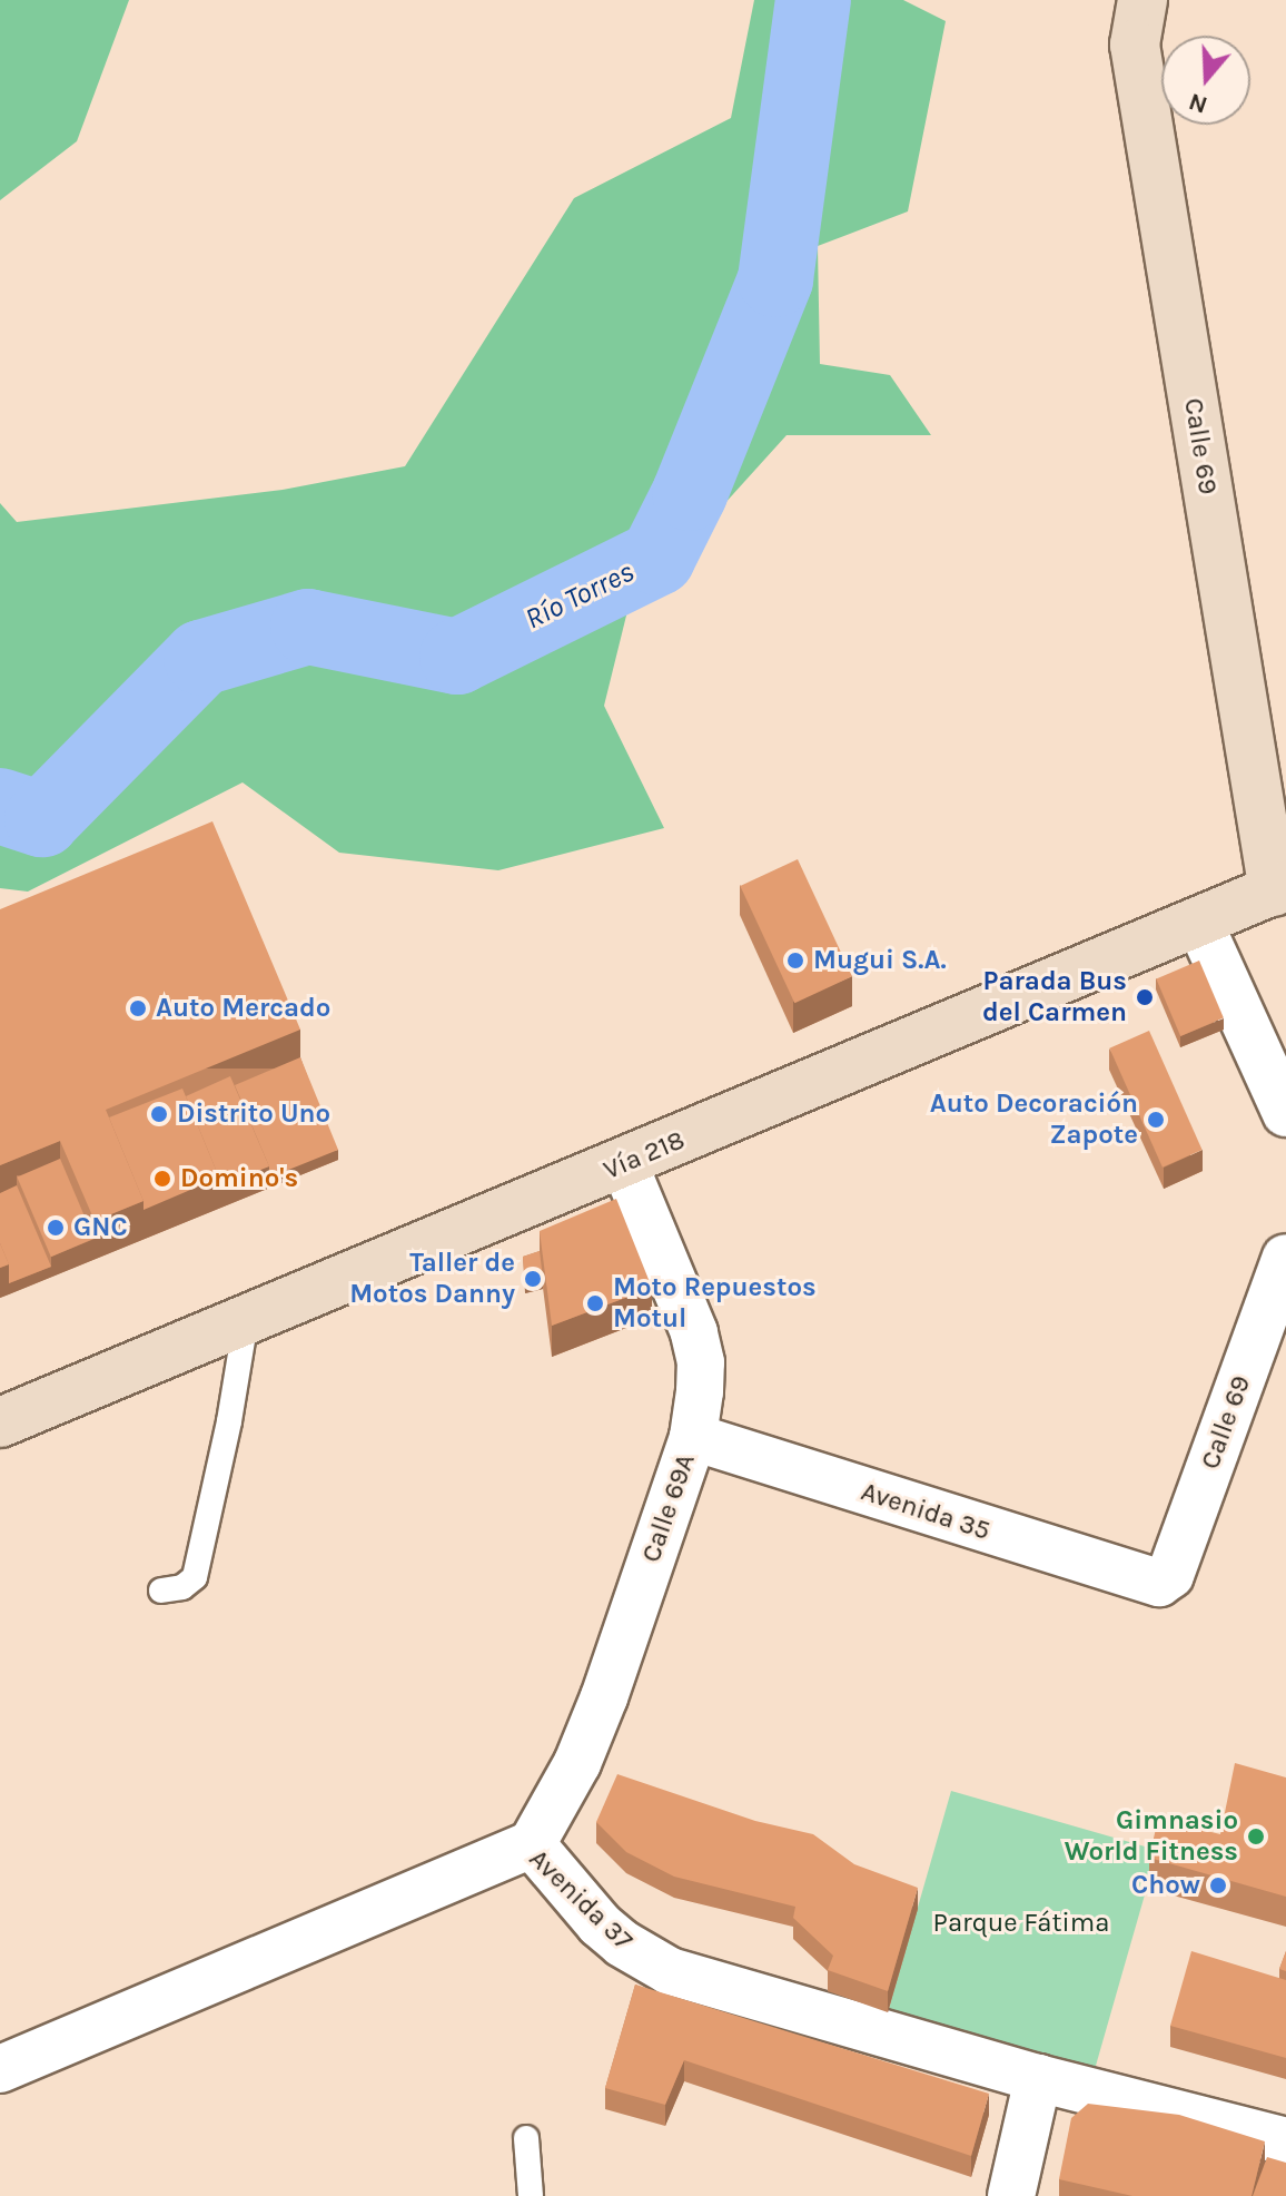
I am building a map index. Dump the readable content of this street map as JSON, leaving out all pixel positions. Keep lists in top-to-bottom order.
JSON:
{
  "streets": {
    "main road": ["Calle 69", "Vía 218"],
    "street": ["Calle 69A", "Avenida 35", "Avenida 37"]
  },
  "crossings": [
    ["Calle 69", "Vía 218"],
    ["Calle 69", "Avenida 35"],
    ["Vía 218", "Calle 69A"],
    ["Calle 69A", "Avenida 35"],
    ["Calle 69A", "Avenida 37"]
  ],
  "water": ["Río Torres"],
  "parks": ["Parque Fátima"],
  "places": [
    "Mugui S.A.",
    "Parada Bus del Carmen",
    "Auto Mercado",
    "Distrito Uno",
    "Auto Decoración Zapote",
    "Domino's",
    "GNC",
    "Taller de Motos Danny",
    "Moto Repuestos Motul",
    "Gimnasio World Fitness",
    "Chow"
  ],
  "north": "bottom"
}
